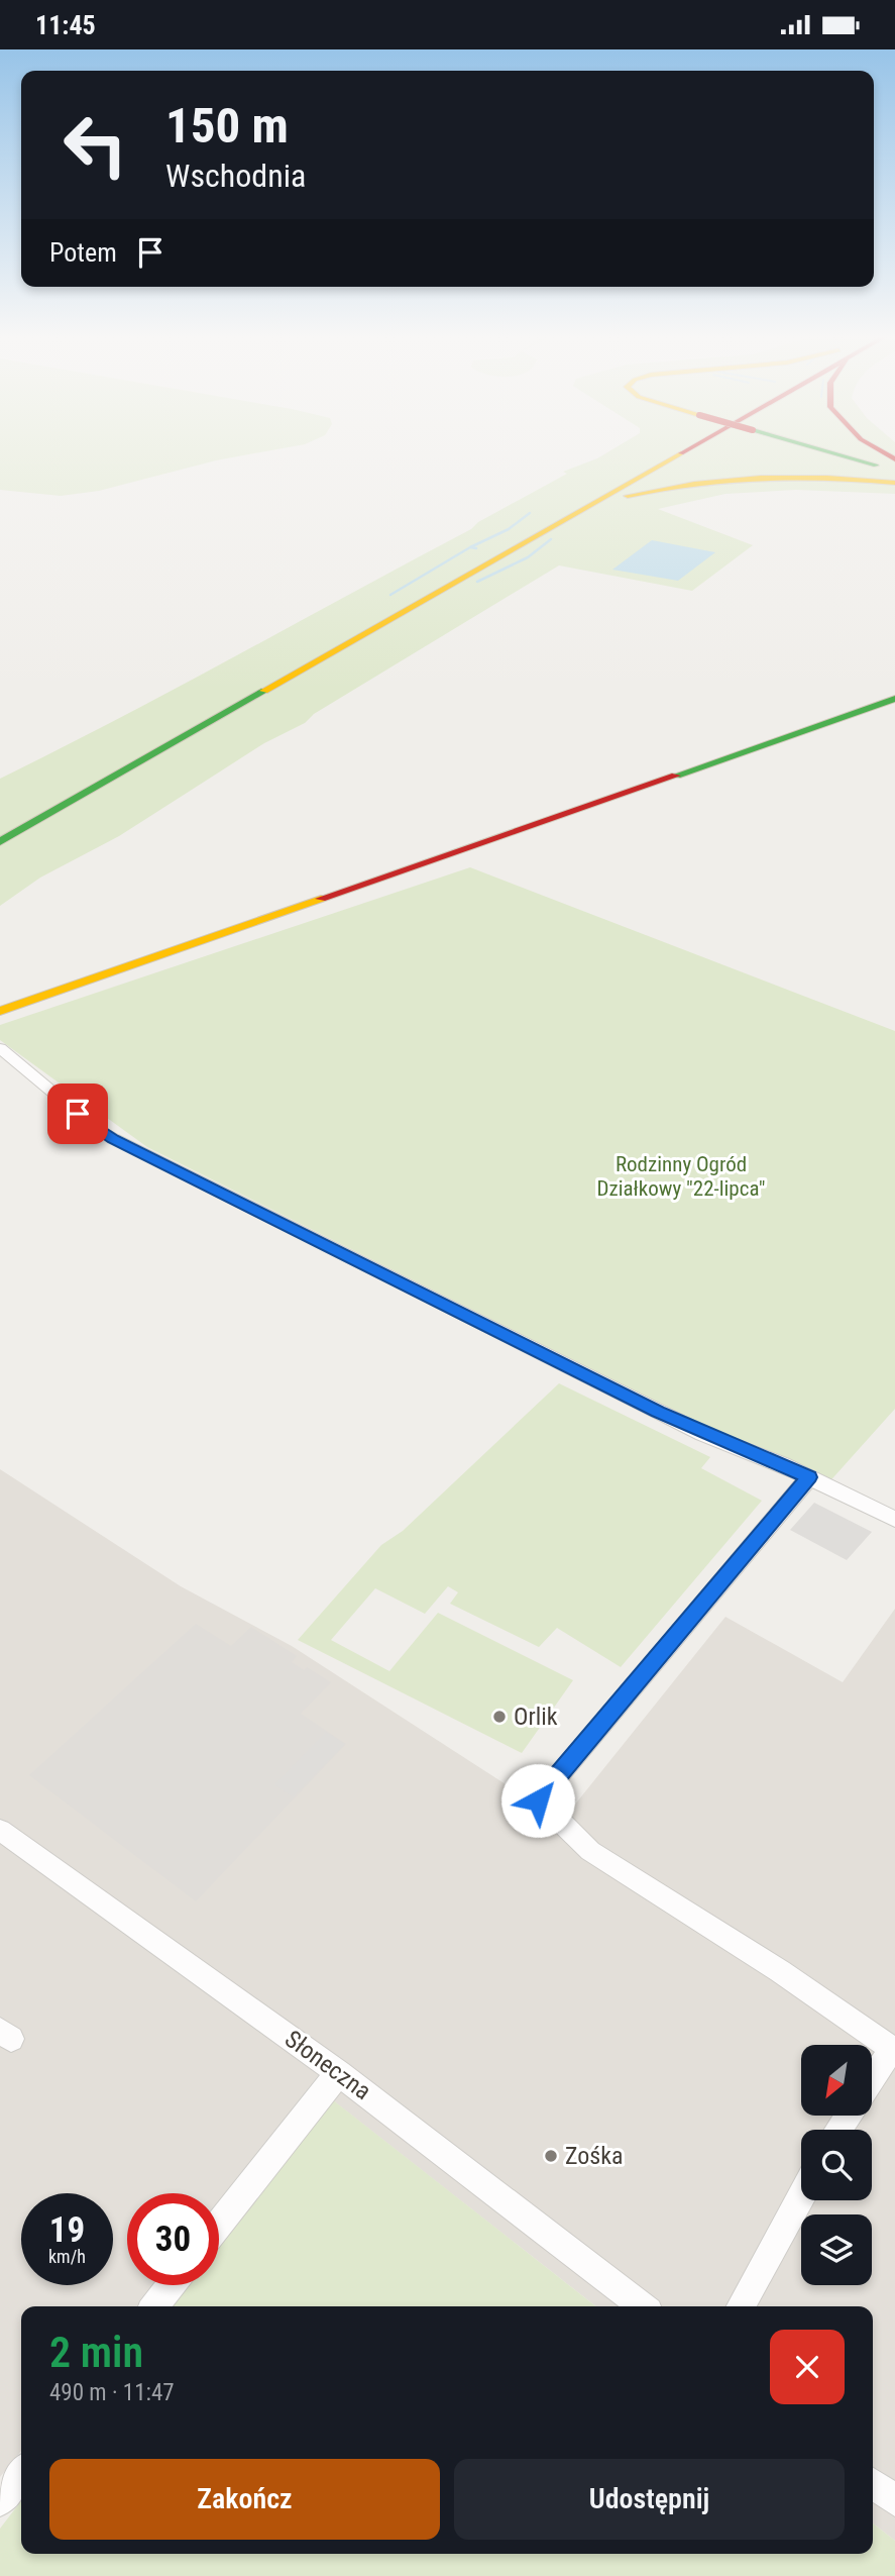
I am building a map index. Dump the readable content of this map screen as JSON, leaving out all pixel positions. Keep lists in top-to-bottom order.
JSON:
{
  "streets": {
    "street": ["Słoneczna"]
  },
  "parks": ["Rodzinny Ogród Działkowy \"22-lipca\""],
  "places": ["Orlik", "Zośka"],
  "north": "bottom left",
  "page": {
    "status": "11:45",
    "turn": ["150 m", "Wschodnia"],
    "then": "Potem",
    "speed": "19 km/h",
    "limit": "30",
    "heading": ["2 min", "490 m · 11:47"],
    "buttons": ["Zakończ", "Udostępnij"]
  }
}
